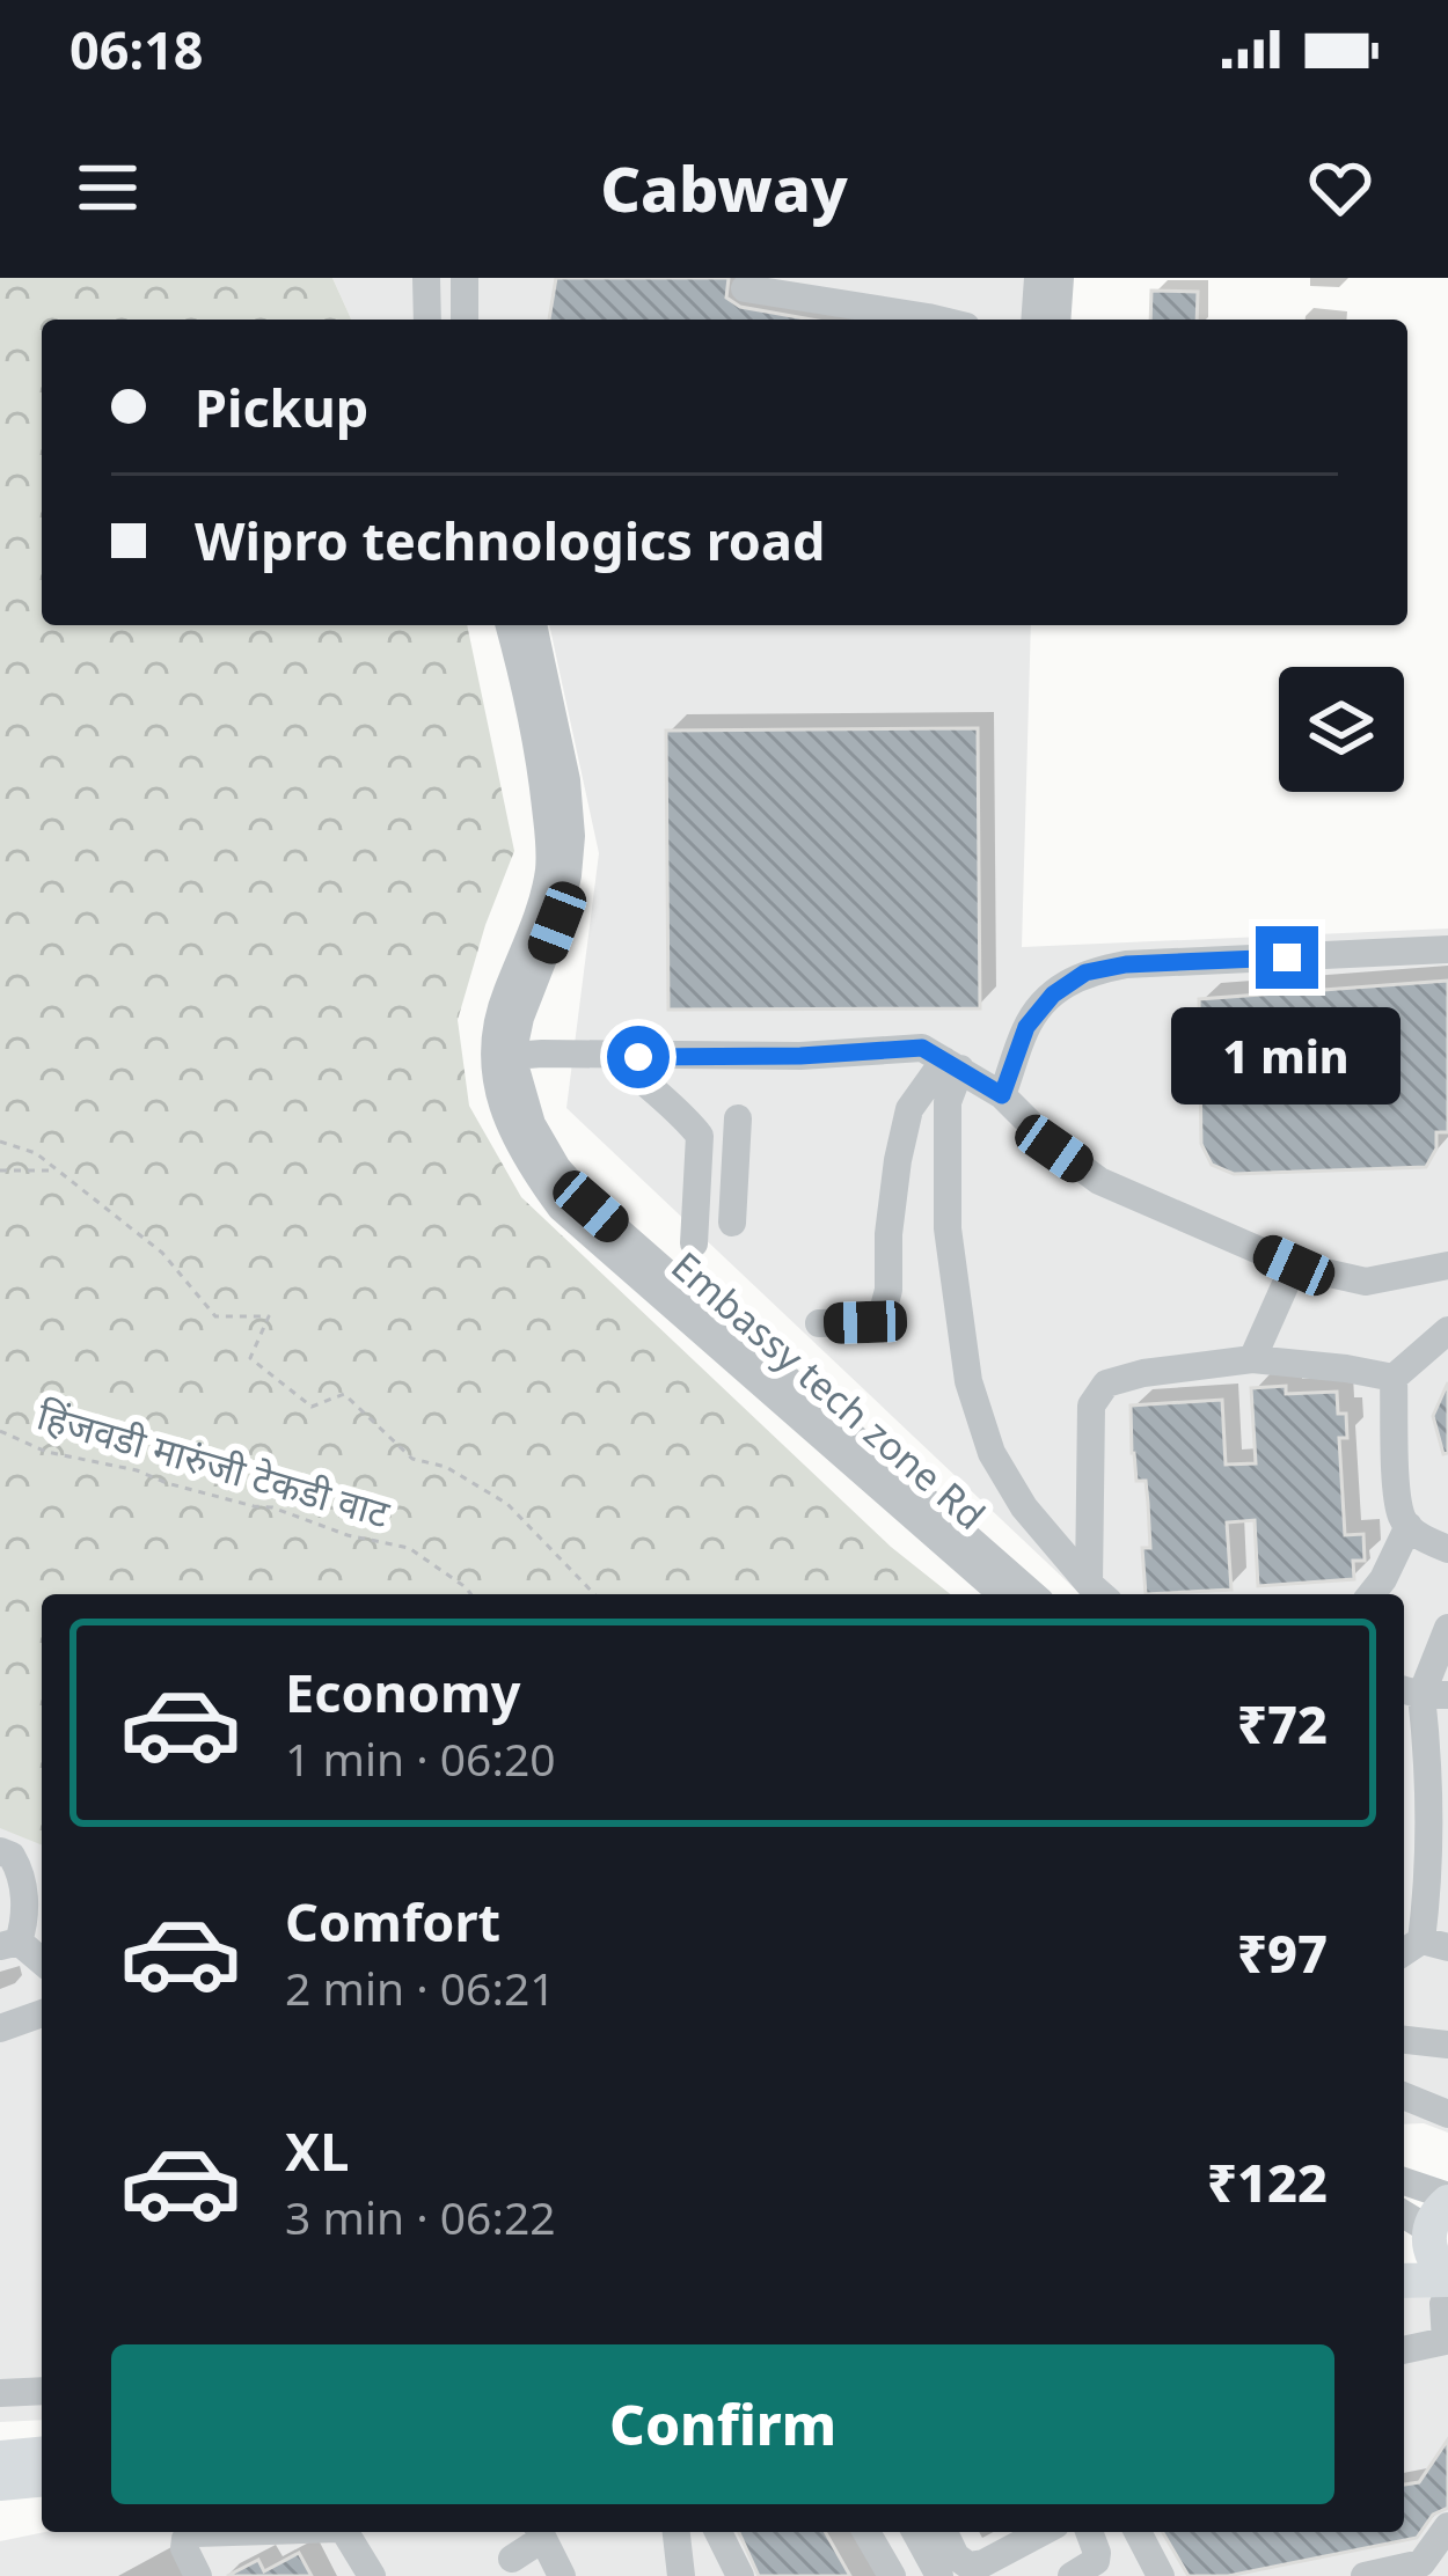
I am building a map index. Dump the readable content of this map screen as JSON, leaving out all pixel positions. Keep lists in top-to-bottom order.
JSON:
{
  "streets": {
    "street": ["Embassy tech zone Rd"],
    "path": ["हिंजवडी मारुंजी टेकडी वाट"]
  },
  "page": {
    "status": "06:18",
    "header": "Cabway",
    "banner": ["Pickup", "Wipro technologics road"],
    "bubble": "1 min",
    "list": [
      {
        "name": "Economy",
        "note": "1 min · 06:20",
        "value": "₹72"
      },
      {
        "name": "Comfort",
        "note": "2 min · 06:21",
        "value": "₹97"
      },
      {
        "name": "XL",
        "note": "3 min · 06:22",
        "value": "₹122"
      }
    ],
    "buttons": "Confirm"
  }
}
